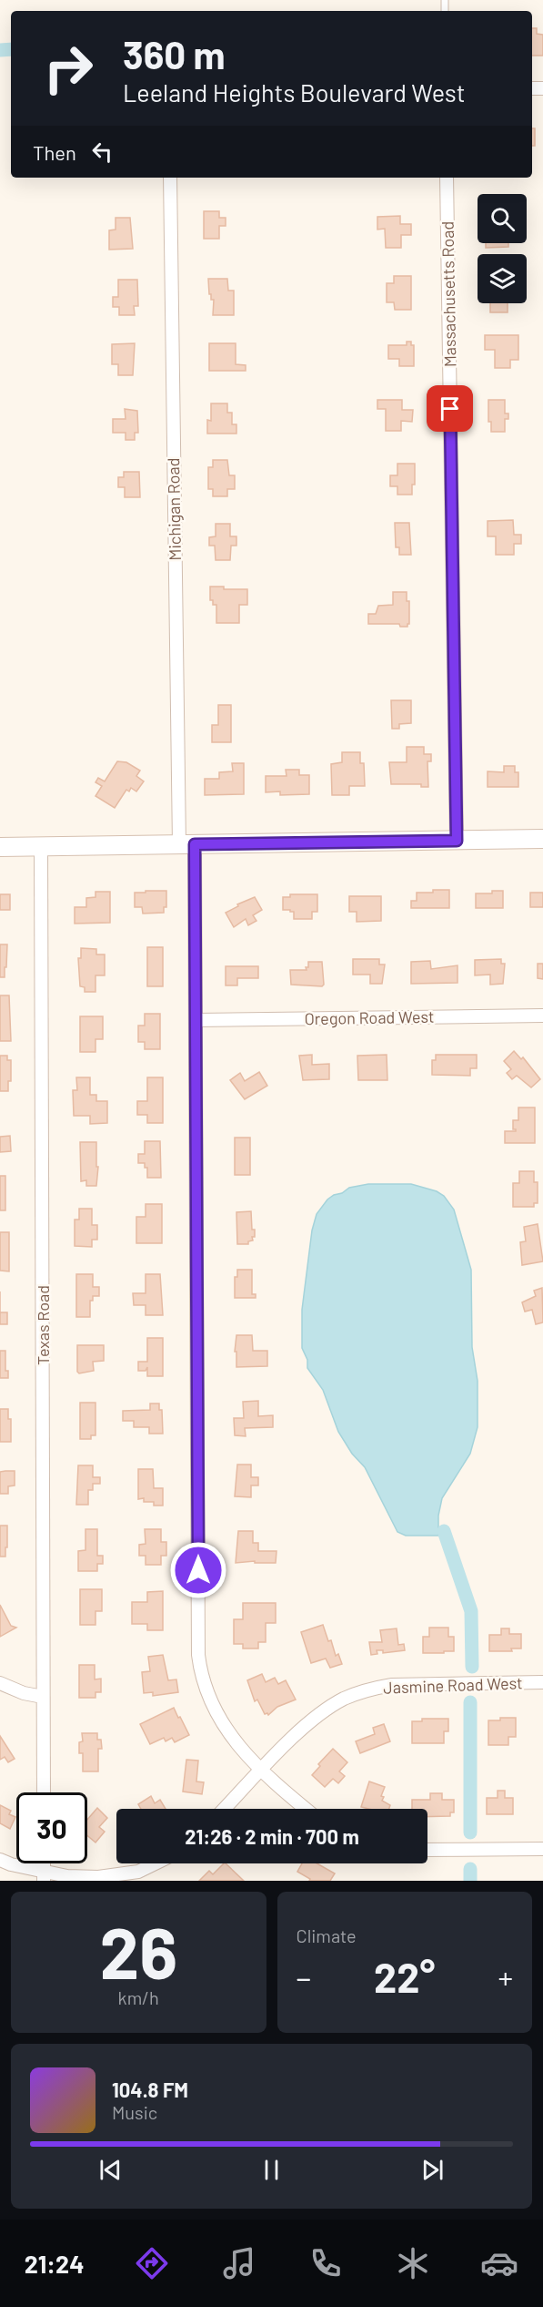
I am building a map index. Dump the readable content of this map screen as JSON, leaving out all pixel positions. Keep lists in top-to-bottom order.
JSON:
{
  "streets": {
    "street": [
      "Massachusetts Road",
      "Michigan Road",
      "Oregon Road West",
      "Texas Road",
      "Jasmine Road West"
    ]
  },
  "crossings": [
    ["Michigan Road", "Oregon Road West"],
    ["Michigan Road", "Jasmine Road West"]
  ],
  "page": {
    "turn": ["360 m", "Leeland Heights Boulevard West"],
    "then": "Then",
    "limit": "30",
    "trip": "21:26 · 2 min · 700 m",
    "tile": [
      ["26", "km/h"],
      "Climate"
    ],
    "heat": ["−", "22°", "+"],
    "song": ["104.8 FM", "Music"],
    "tabs": "21:24"
  }
}
